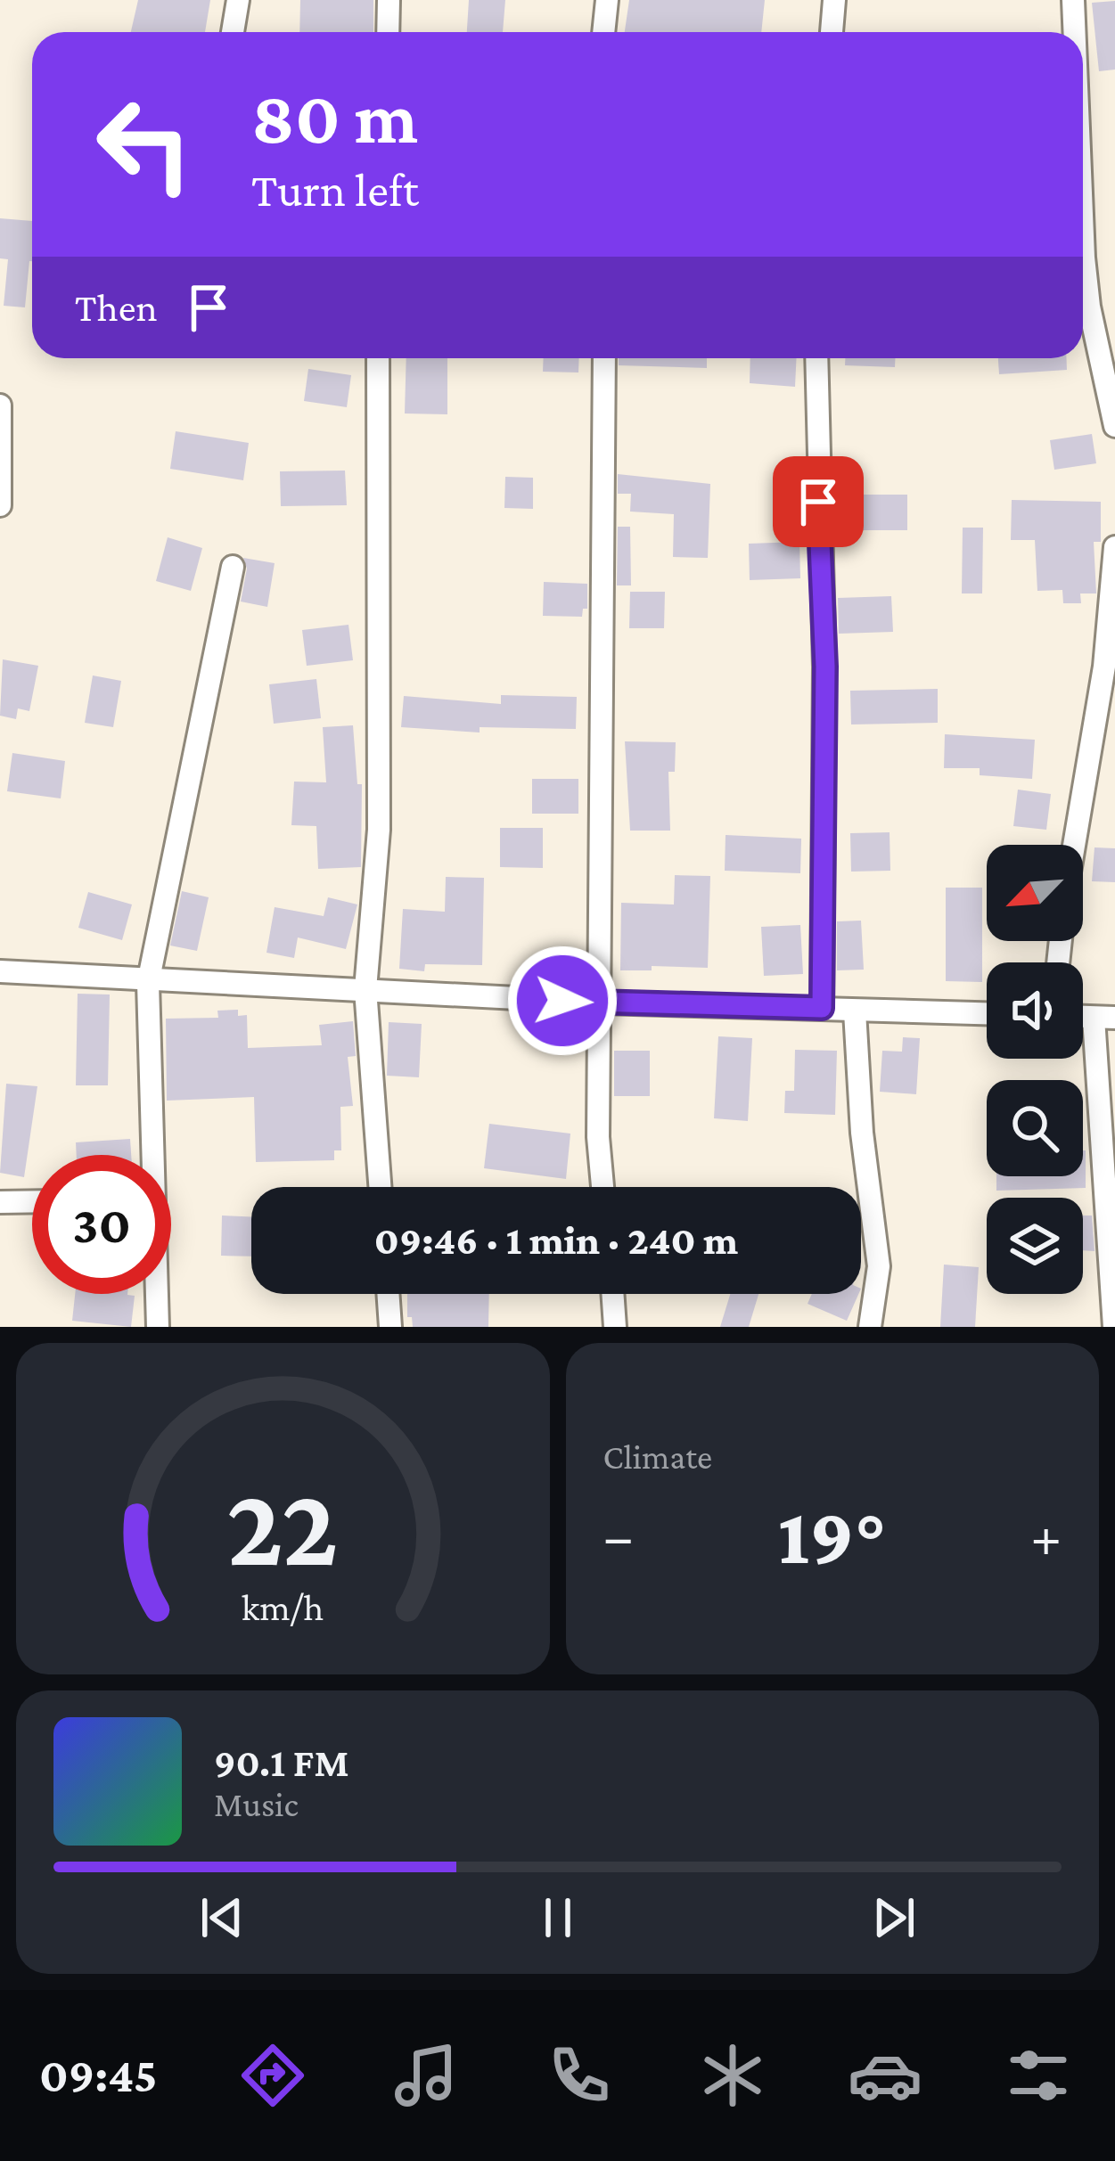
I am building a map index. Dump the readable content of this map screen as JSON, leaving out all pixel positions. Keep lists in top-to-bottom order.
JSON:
{
  "north": "bottom left",
  "page": {
    "turn": ["80 m", "Turn left"],
    "then": "Then",
    "limit": "30",
    "trip": "09:46 · 1 min · 240 m",
    "tile": "Climate",
    "heat": ["−", "19°", "+"],
    "song": ["90.1 FM", "Music"],
    "tabs": "09:45",
    "gauge": ["22", "km/h"]
  }
}
